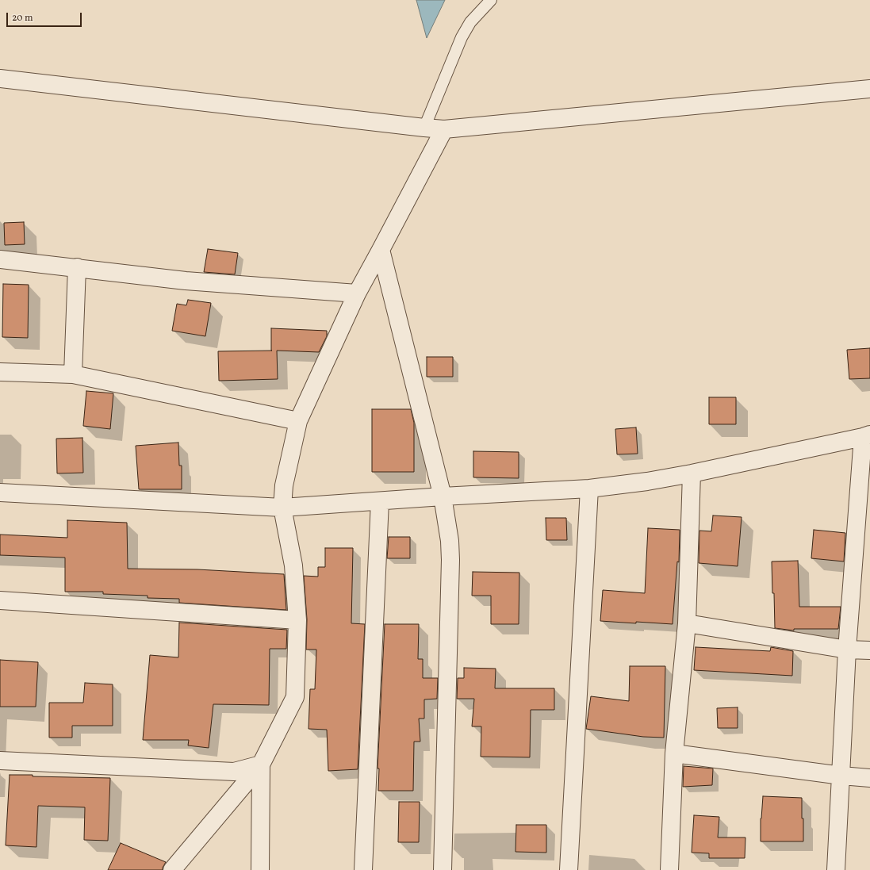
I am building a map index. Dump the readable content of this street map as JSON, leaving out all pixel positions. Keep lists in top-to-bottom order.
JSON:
{
  "scale_bar": "20 m"
}
